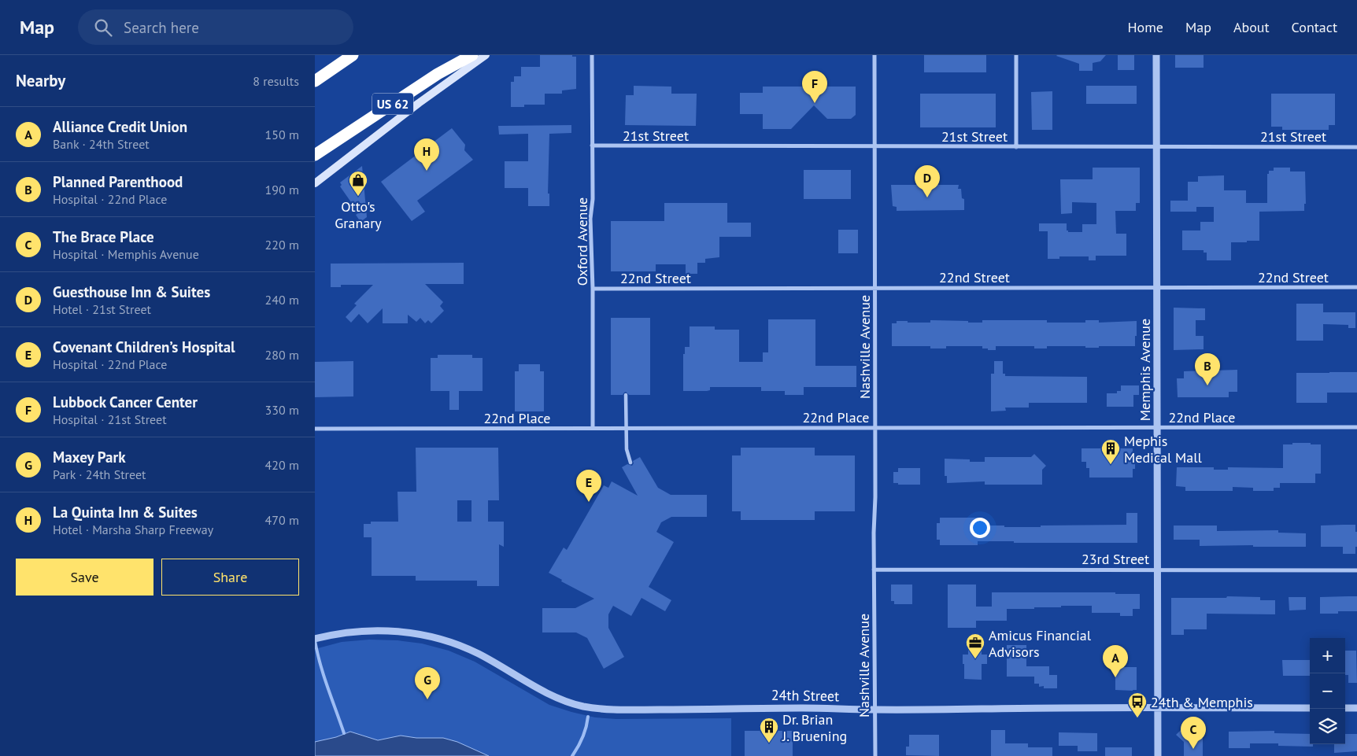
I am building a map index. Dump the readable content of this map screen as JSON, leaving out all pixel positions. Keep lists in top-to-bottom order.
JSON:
{
  "streets": {
    "highway": ["US 62"],
    "street": [
      "21st Street",
      "Oxford Avenue",
      "22nd Street",
      "Nashville Avenue",
      "Memphis Avenue",
      "22nd Place",
      "23rd Street",
      "24th Street"
    ]
  },
  "crossings": [
    ["21st Street", "Oxford Avenue"],
    ["21st Street", "Nashville Avenue"],
    ["21st Street", "Memphis Avenue"],
    ["Oxford Avenue", "22nd Street"],
    ["Oxford Avenue", "22nd Place"],
    ["22nd Street", "Nashville Avenue"],
    ["22nd Street", "Memphis Avenue"],
    ["Nashville Avenue", "22nd Place"],
    ["Nashville Avenue", "23rd Street"],
    ["Nashville Avenue", "24th Street"],
    ["Memphis Avenue", "22nd Place"],
    ["Memphis Avenue", "23rd Street"],
    ["Memphis Avenue", "24th Street"]
  ],
  "places": {
    "shop": ["Otto's Granary"],
    "building": ["Mephis Medical Mall", "Dr. Brian J. Bruening"],
    "office": ["Amicus Financial Advisors"],
    "bus stop": ["24th & Memphis"]
  },
  "page": {
    "header": "Map",
    "search": "Search here",
    "nav": [
      "Home",
      "Map",
      "About",
      "Contact"
    ],
    "heading": ["Nearby", "8 results"],
    "pins": [
      "F",
      "H",
      "D",
      "B",
      "E",
      "A",
      "G",
      "C"
    ],
    "list": [
      {
        "mark": "A",
        "name": "Alliance Credit Union",
        "note": "Bank · 24th Street",
        "value": "150 m"
      },
      {
        "mark": "B",
        "name": "Planned Parenthood",
        "note": "Hospital · 22nd Place",
        "value": "190 m"
      },
      {
        "mark": "C",
        "name": "The Brace Place",
        "note": "Hospital · Memphis Avenue",
        "value": "220 m"
      },
      {
        "mark": "D",
        "name": "Guesthouse Inn & Suites",
        "note": "Hotel · 21st Street",
        "value": "240 m"
      },
      {
        "mark": "E",
        "name": "Covenant Children’s Hospital",
        "note": "Hospital · 22nd Place",
        "value": "280 m"
      },
      {
        "mark": "F",
        "name": "Lubbock Cancer Center",
        "note": "Hospital · 21st Street",
        "value": "330 m"
      },
      {
        "mark": "G",
        "name": "Maxey Park",
        "note": "Park · 24th Street",
        "value": "420 m"
      },
      {
        "mark": "H",
        "name": "La Quinta Inn & Suites",
        "note": "Hotel · Marsha Sharp Freeway",
        "value": "470 m"
      }
    ],
    "buttons": ["Save", "Share"],
    "map_buttons": ["+", "−"]
  }
}
